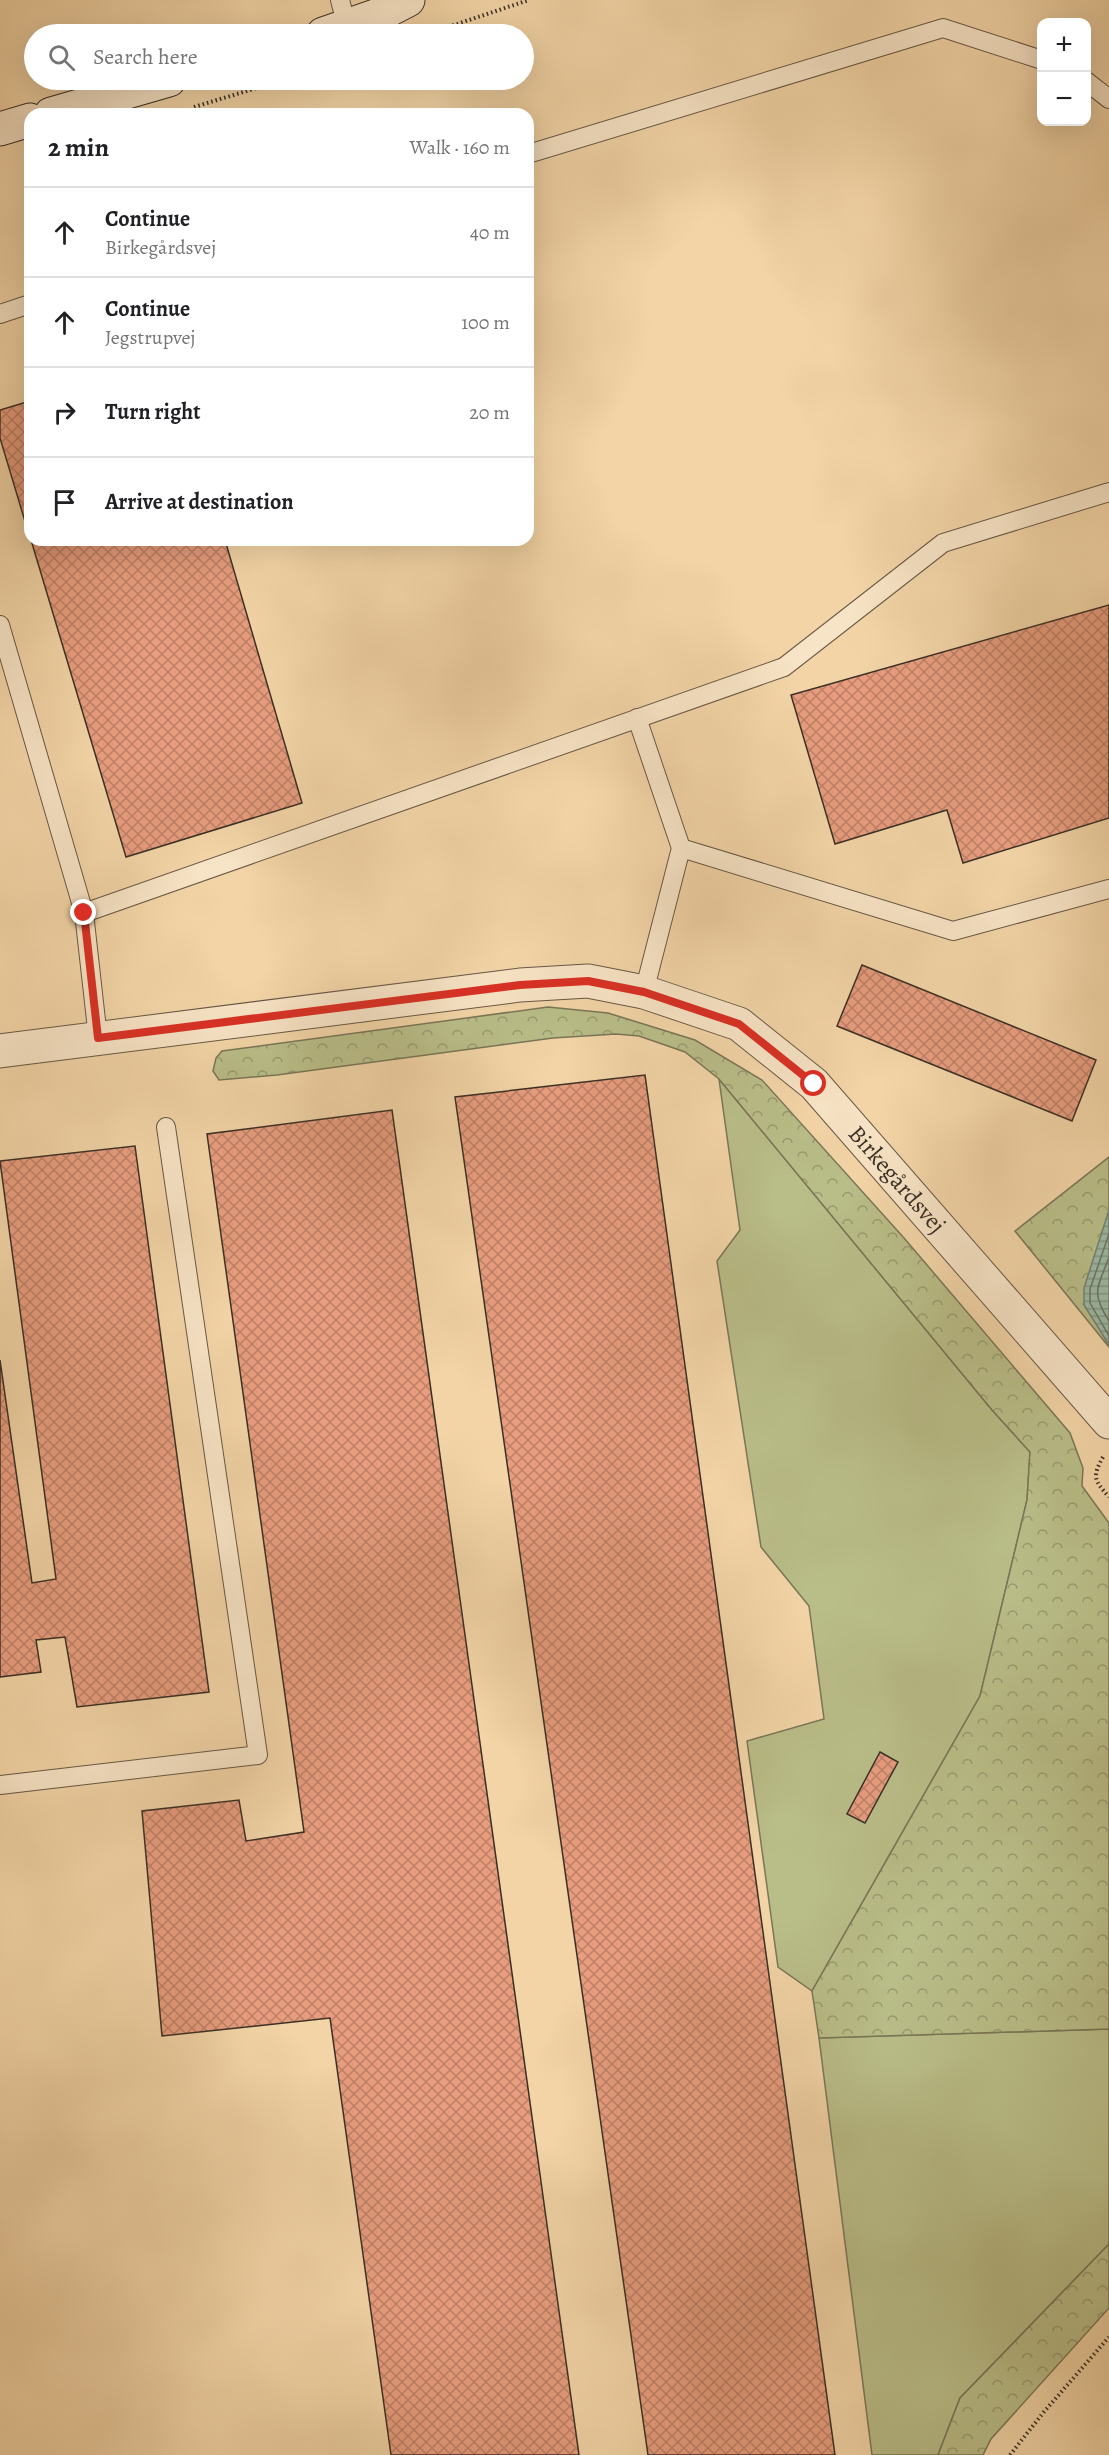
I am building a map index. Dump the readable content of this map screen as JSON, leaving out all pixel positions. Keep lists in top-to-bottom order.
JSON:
{
  "streets": {
    "street": ["Birkegårdsvej"]
  },
  "page": {
    "map_buttons": ["+", "−"],
    "search": "Search here",
    "heading": ["2 min", "Walk · 160 m"],
    "list": [
      ["Continue", "Birkegårdsvej", "40 m"],
      ["Continue", "Jegstrupvej", "100 m"],
      ["Turn right", "20 m"],
      "Arrive at destination"
    ]
  }
}
